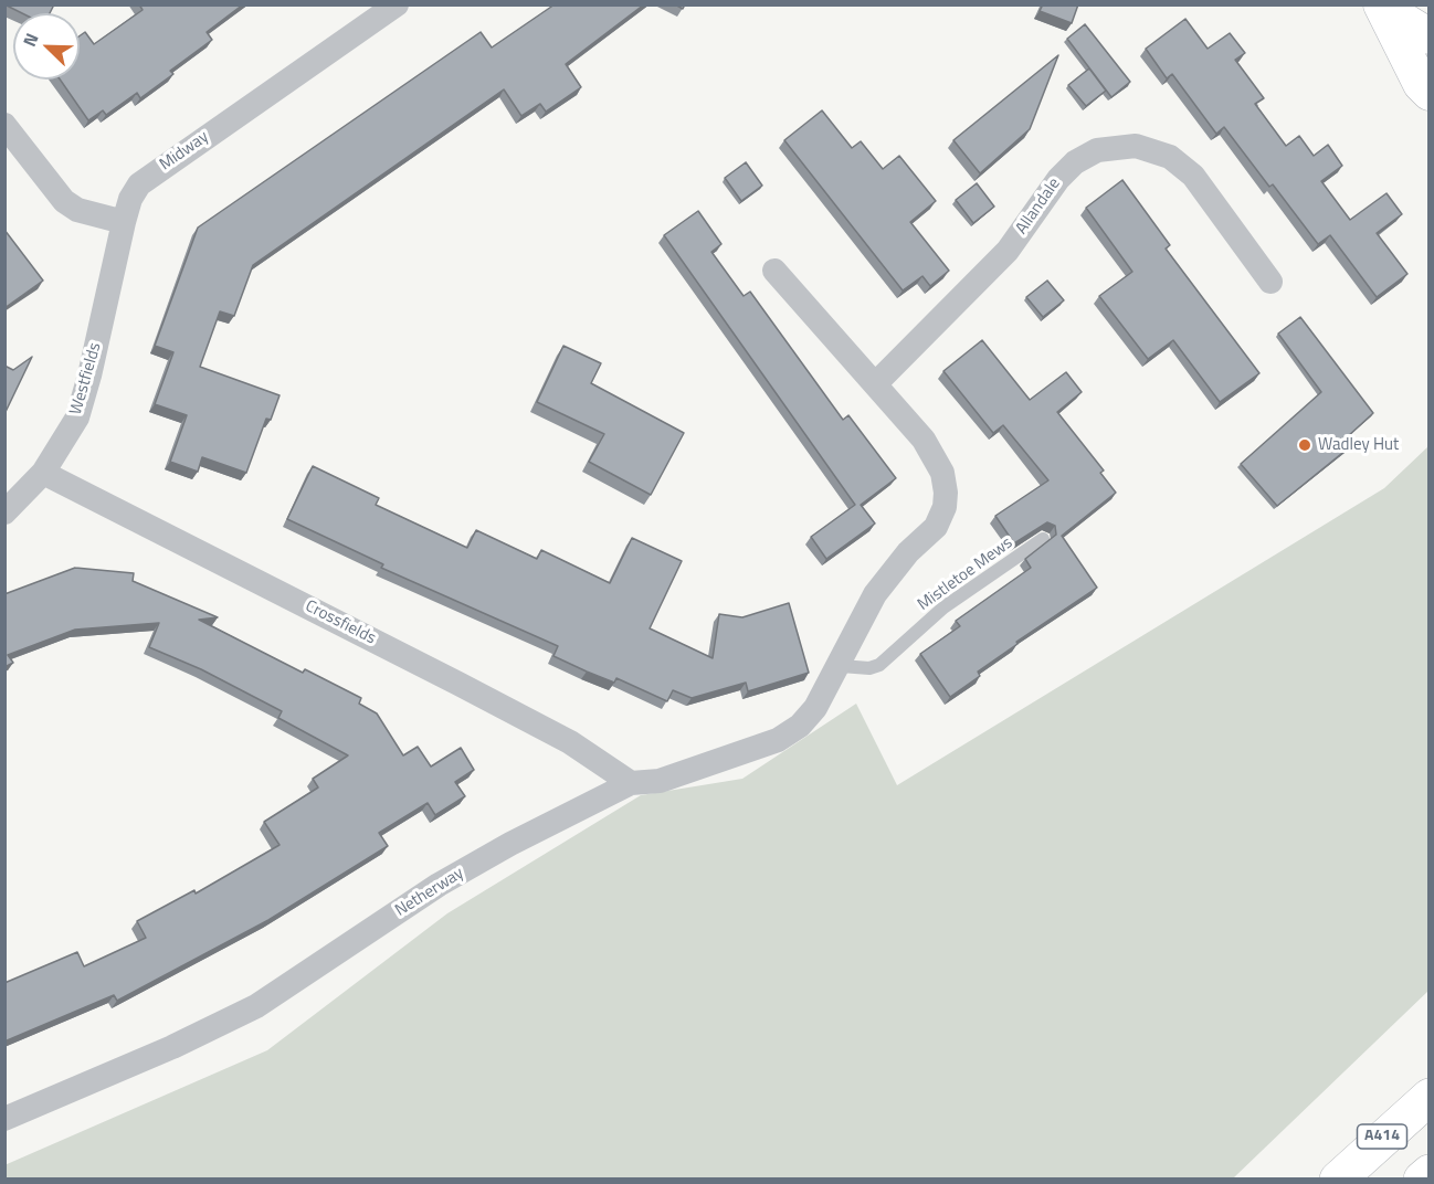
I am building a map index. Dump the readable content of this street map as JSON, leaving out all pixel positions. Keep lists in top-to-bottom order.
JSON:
{
  "streets": {
    "highway": ["A414"],
    "street": [
      "Midway",
      "Allandale",
      "Westfields",
      "Crossfields",
      "Netherway"
    ],
    "lane": ["Mistletoe Mews"]
  },
  "crossings": [
    ["Midway", "Westfields"],
    ["Westfields", "Crossfields"],
    ["Mistletoe Mews", "Netherway"],
    ["Crossfields", "Netherway"]
  ],
  "places": ["Wadley Hut"],
  "north": "top left"
}
